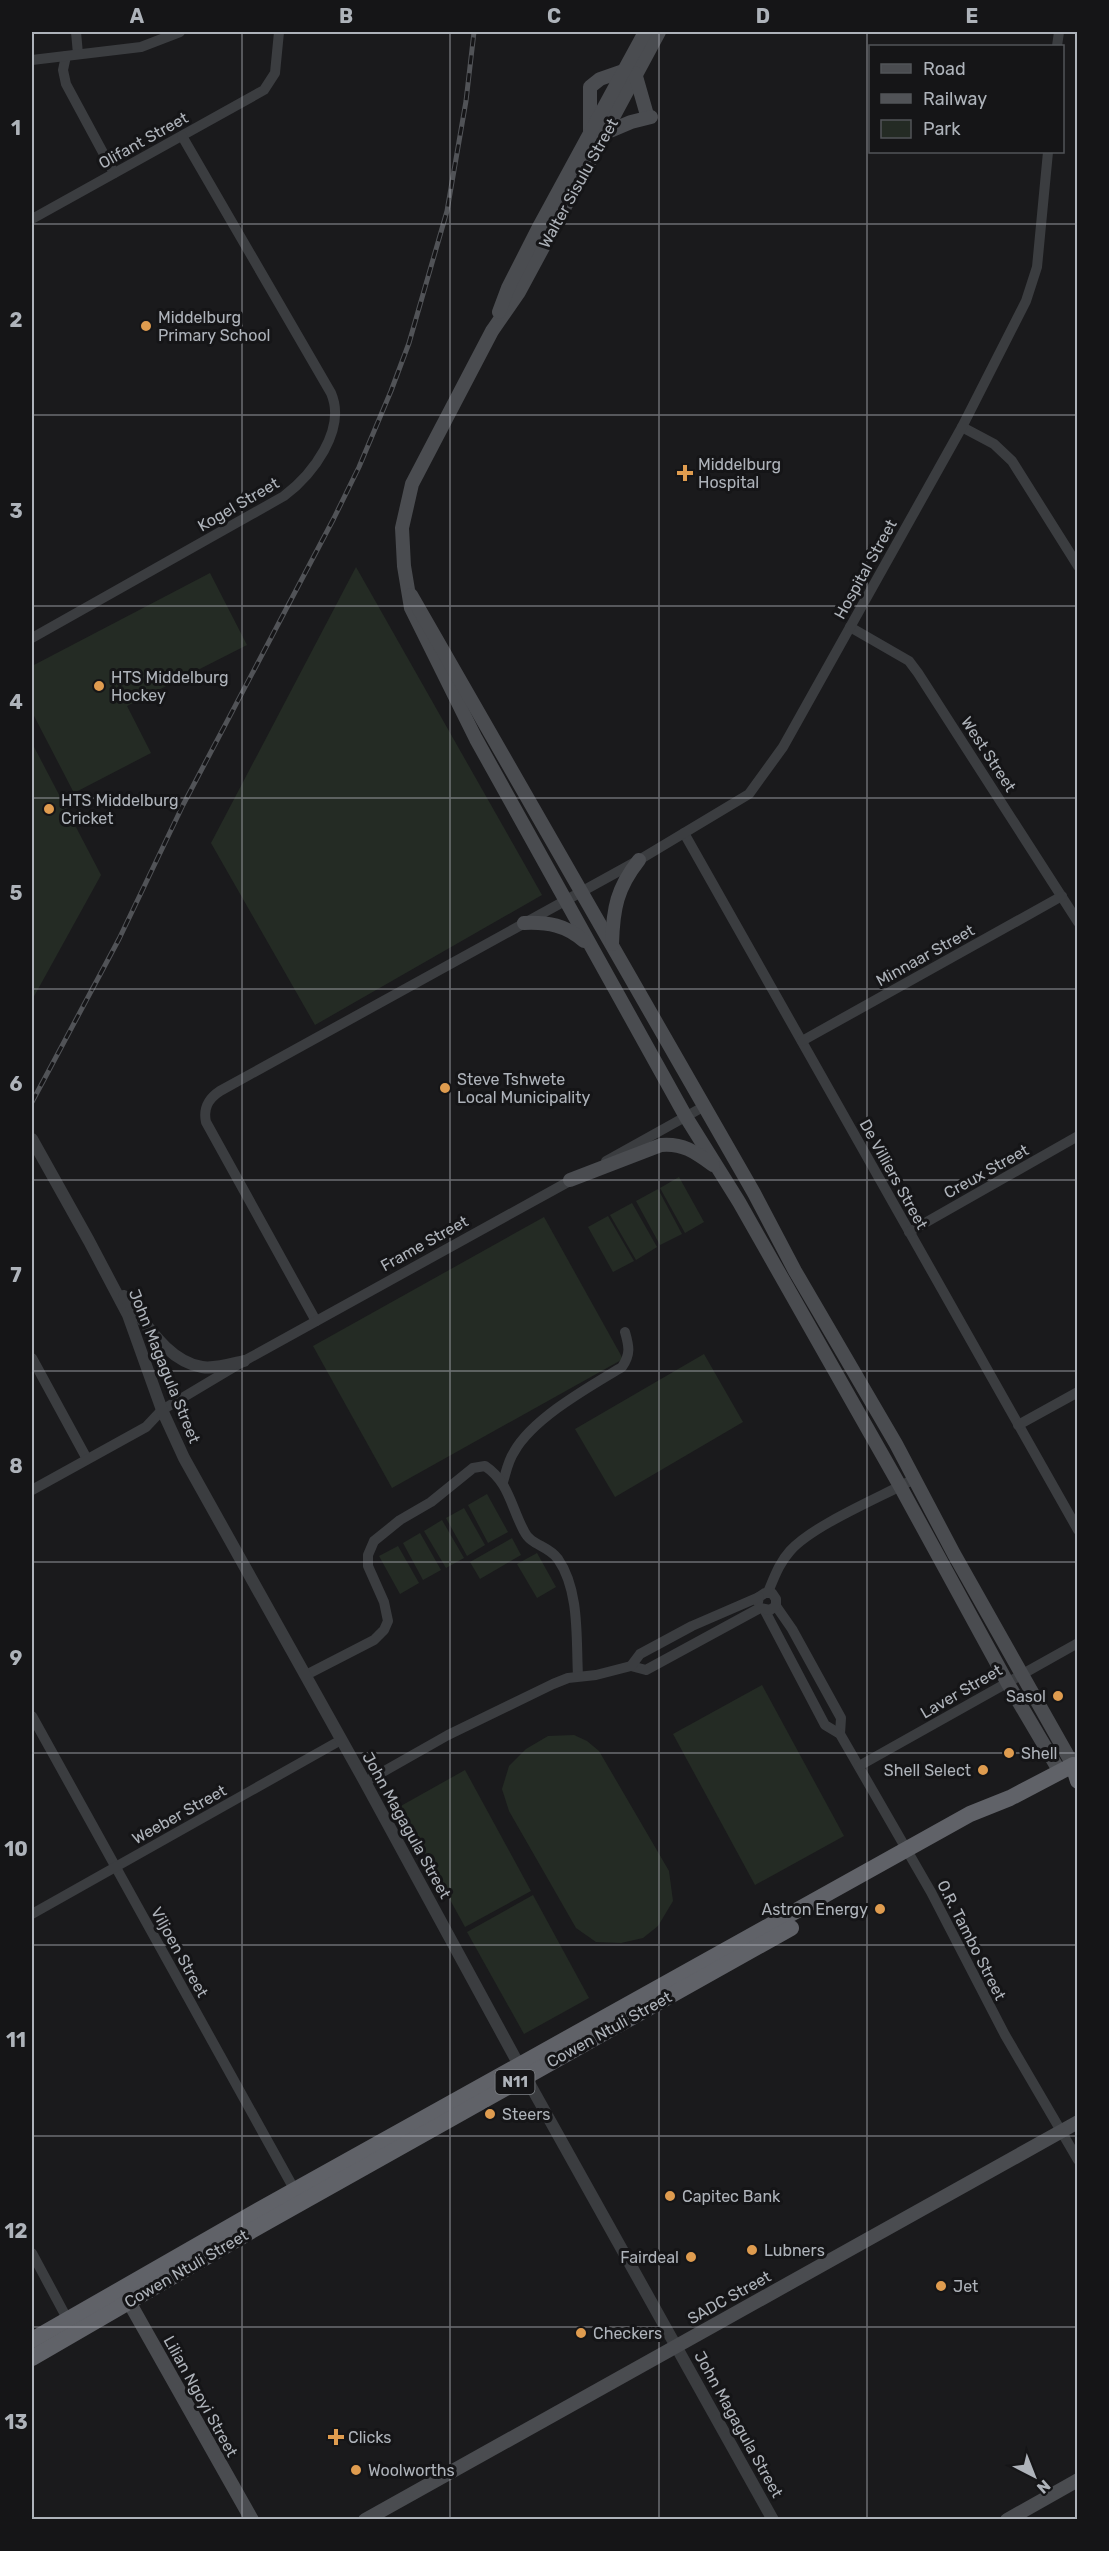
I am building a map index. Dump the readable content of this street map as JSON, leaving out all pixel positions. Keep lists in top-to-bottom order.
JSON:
{
  "streets": {
    "highway": ["Cowen Ntuli Street", "N11"],
    "main road": ["Walter Sisulu Street", "SADC Street", "Lilian Ngoyi Street"],
    "street": [
      "Olifant Street",
      "Kogel Street",
      "Hospital Street",
      "West Street",
      "Minnaar Street",
      "Creux Street",
      "De Villiers Street",
      "Frame Street",
      "John Magagula Street",
      "Laver Street",
      "Weeber Street",
      "O.R. Tambo Street",
      "Viljoen Street"
    ]
  },
  "crossings": [
    ["Olifant Street", "Kogel Street"],
    ["Walter Sisulu Street", "Hospital Street"],
    ["Walter Sisulu Street", "Frame Street"],
    ["Walter Sisulu Street", "Laver Street"],
    ["Walter Sisulu Street", "Cowen Ntuli Street"],
    ["Hospital Street", "West Street"],
    ["Hospital Street", "De Villiers Street"],
    ["Hospital Street", "Frame Street"],
    ["West Street", "Minnaar Street"],
    ["Minnaar Street", "De Villiers Street"],
    ["Creux Street", "De Villiers Street"],
    ["Frame Street", "John Magagula Street"],
    ["John Magagula Street", "Weeber Street"],
    ["John Magagula Street", "Cowen Ntuli Street"],
    ["John Magagula Street", "SADC Street"],
    ["Laver Street", "O.R. Tambo Street"],
    ["Weeber Street", "Viljoen Street"],
    ["O.R. Tambo Street", "Cowen Ntuli Street"],
    ["O.R. Tambo Street", "SADC Street"],
    ["Viljoen Street", "Cowen Ntuli Street"],
    ["Cowen Ntuli Street", "Lilian Ngoyi Street"]
  ],
  "places": {
    "other": [
      "Middelburg Primary School",
      "HTS Middelburg Hockey",
      "HTS Middelburg Cricket",
      "Steve Tshwete Local Municipality",
      "Sasol",
      "Shell",
      "Shell Select",
      "Astron Energy",
      "Steers",
      "Capitec Bank",
      "Lubners",
      "Fairdeal",
      "Jet",
      "Checkers",
      "Woolworths"
    ],
    "health": ["Middelburg Hospital", "Clicks"]
  },
  "legend": ["Road", "Railway", "Park"],
  "north": "bottom right",
  "grid": {
    "columns": [
      "A",
      "B",
      "C",
      "D",
      "E"
    ],
    "rows": [
      "1",
      "2",
      "3",
      "4",
      "5",
      "6",
      "7",
      "8",
      "9",
      "10",
      "11",
      "12",
      "13"
    ]
  }
}
